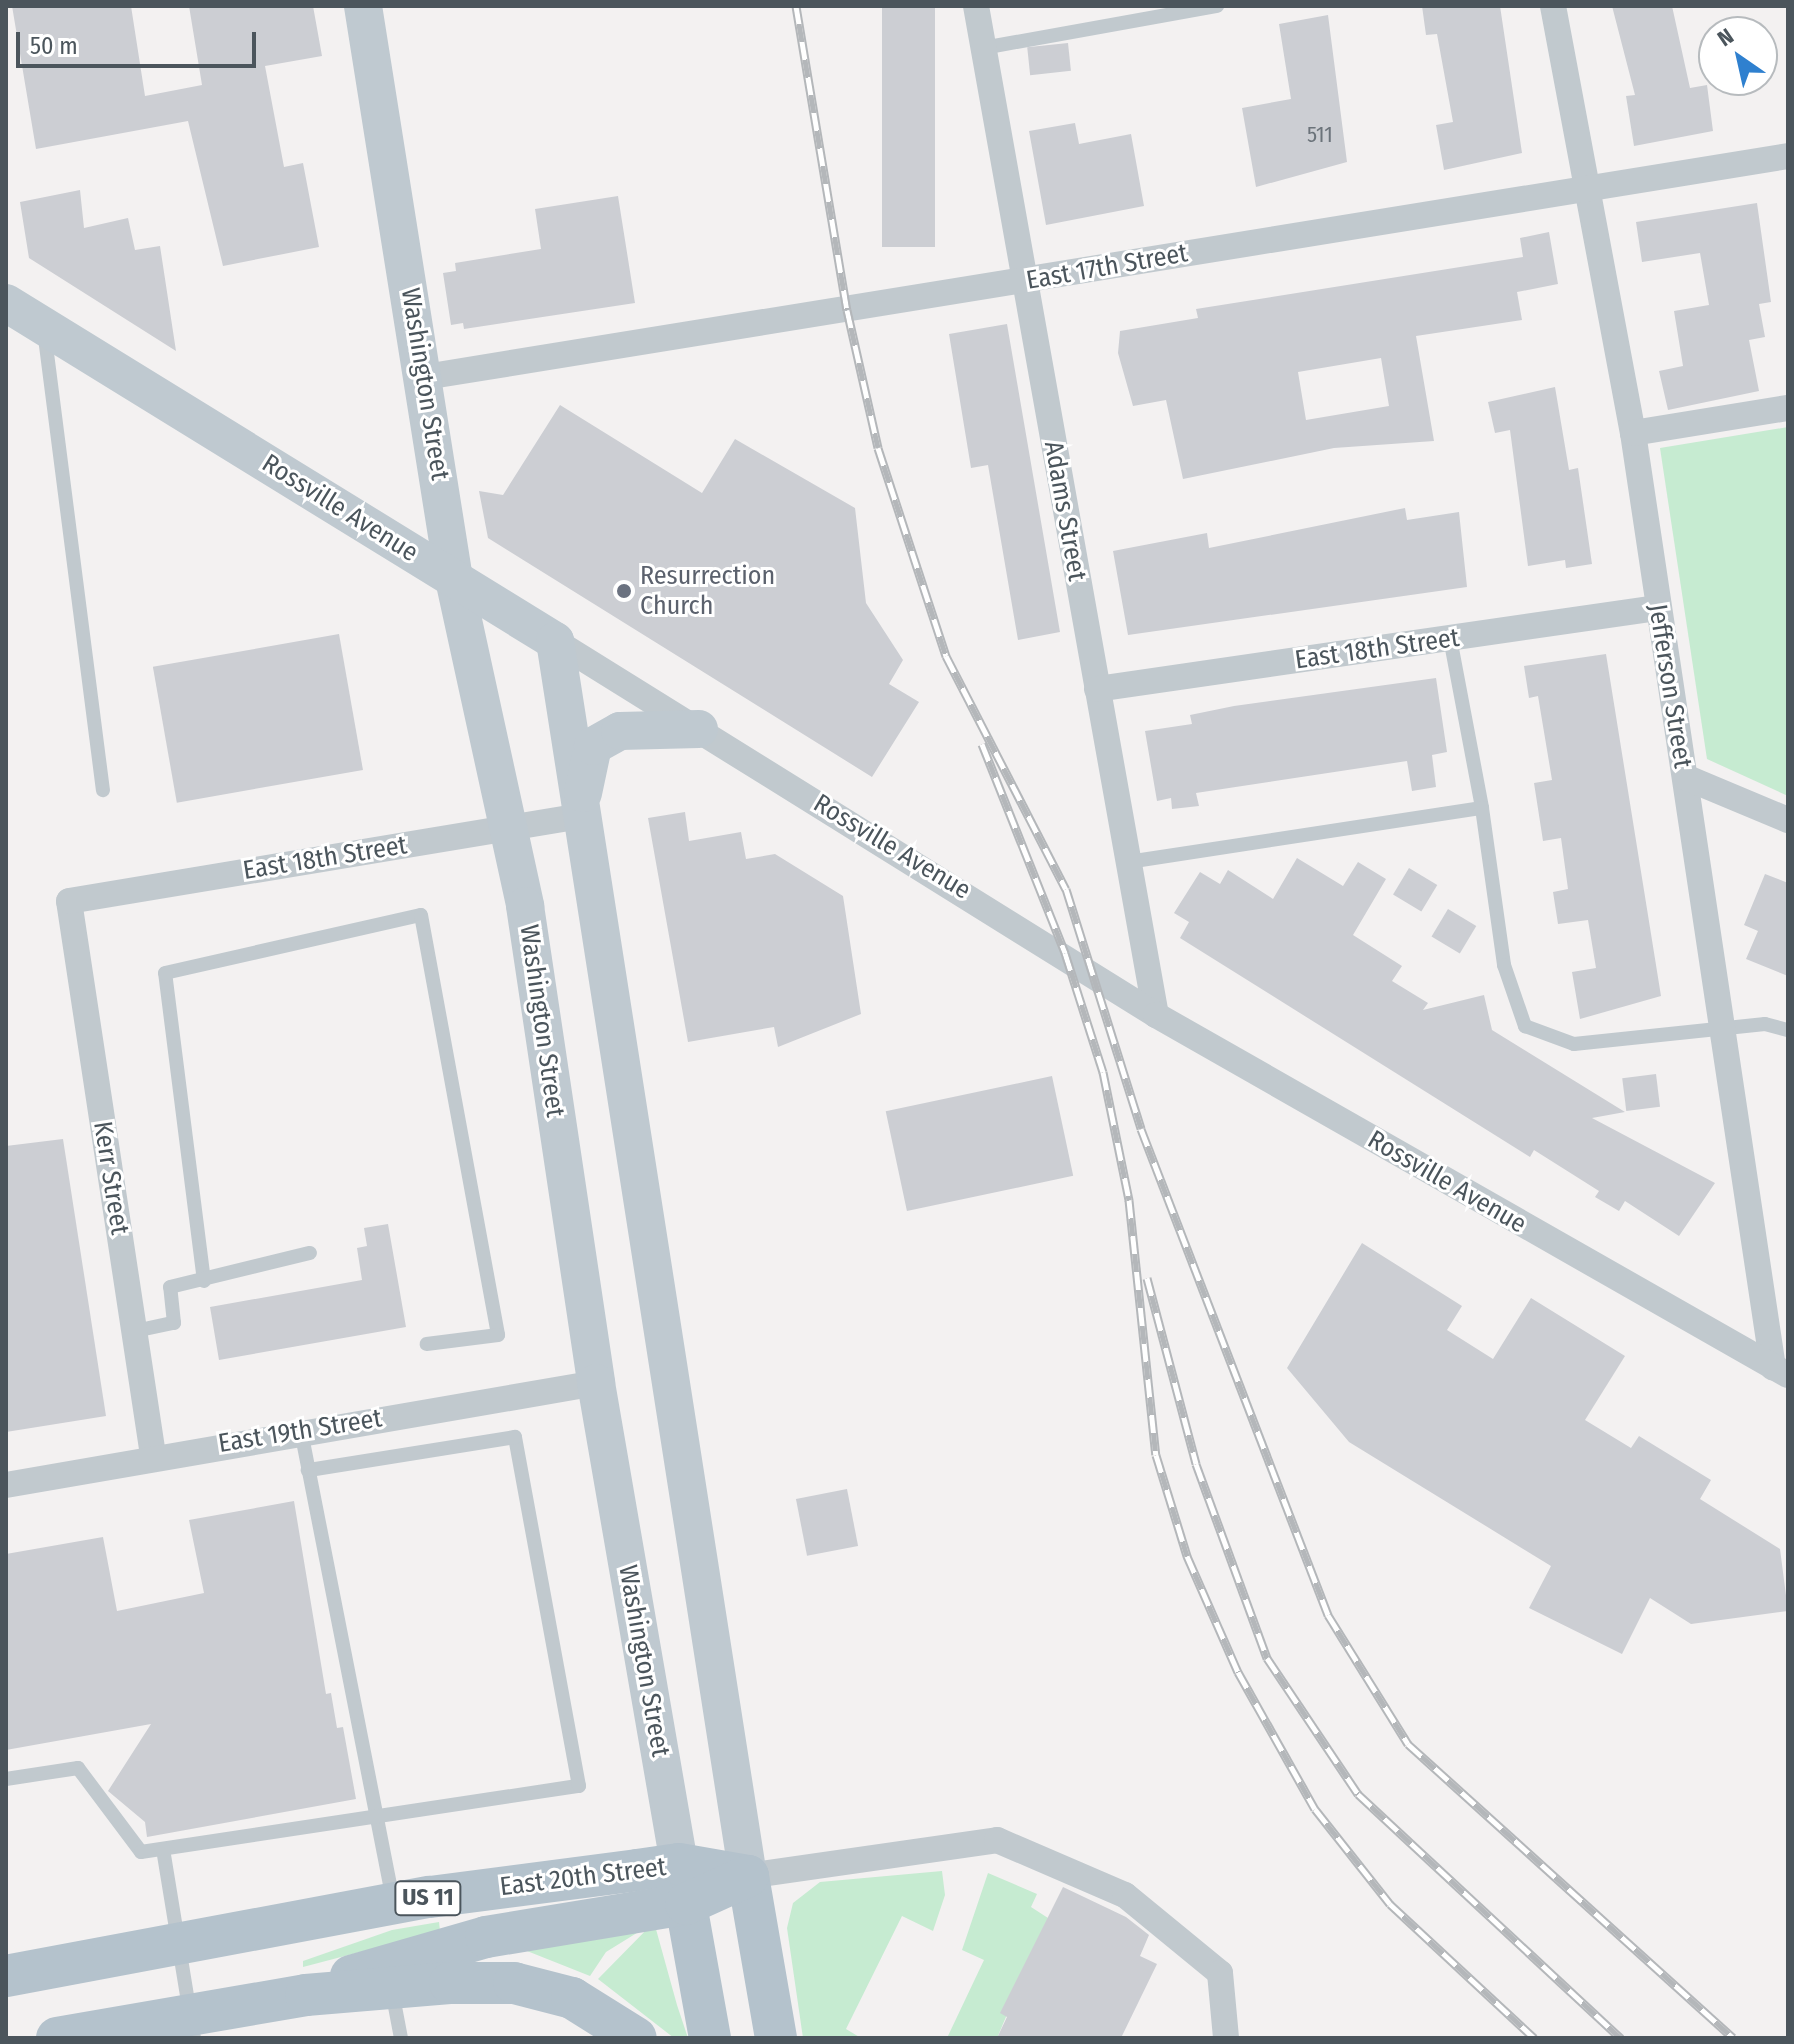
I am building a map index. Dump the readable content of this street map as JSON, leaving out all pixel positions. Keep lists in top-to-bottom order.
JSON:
{
  "streets": {
    "main road": ["Washington Street", "East 20th Street", "US 11"],
    "street": [
      "East 17th Street",
      "Rossville Avenue",
      "Adams Street",
      "East 18th Street",
      "Jefferson Street",
      "Kerr Street",
      "East 19th Street"
    ]
  },
  "crossings": [
    ["East 17th Street", "Washington Street"],
    ["East 17th Street", "Adams Street"],
    ["East 17th Street", "Jefferson Street"],
    ["Washington Street", "Rossville Avenue"],
    ["Washington Street", "East 18th Street"],
    ["Washington Street", "East 19th Street"],
    ["Washington Street", "East 20th Street"],
    ["Rossville Avenue", "Adams Street"],
    ["Rossville Avenue", "Jefferson Street"],
    ["Adams Street", "East 18th Street"],
    ["East 18th Street", "Jefferson Street"],
    ["East 18th Street", "Kerr Street"],
    ["Kerr Street", "East 19th Street"]
  ],
  "places": ["Resurrection Church"],
  "house_numbers": ["511"],
  "scale_bar": "50 m",
  "north": "top left"
}
